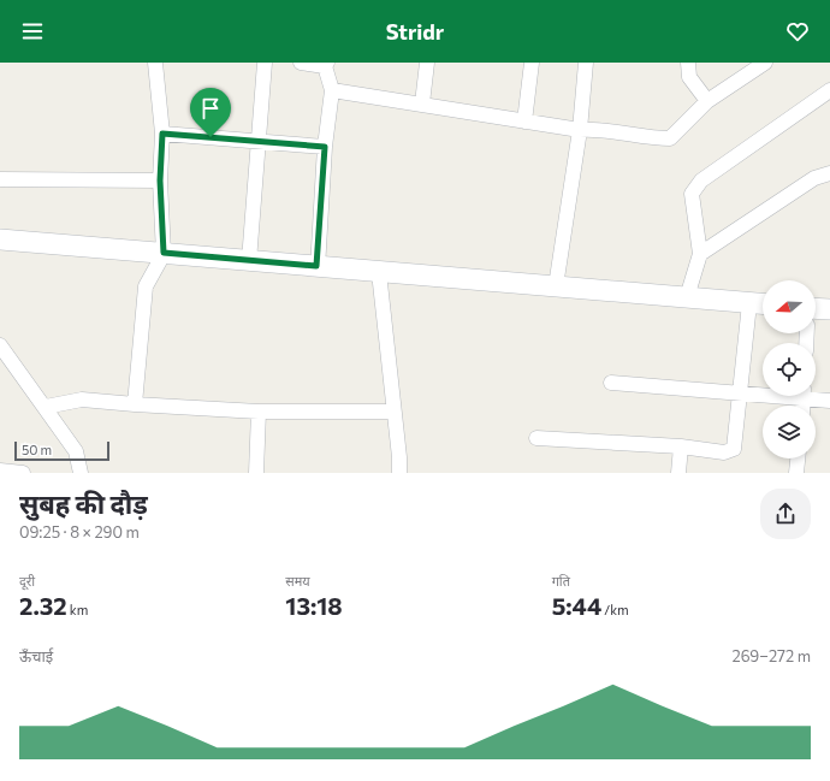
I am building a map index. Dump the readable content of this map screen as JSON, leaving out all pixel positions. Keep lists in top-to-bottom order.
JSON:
{
  "scale_bar": "50 m",
  "north": "left",
  "page": {
    "header": "Stridr",
    "scale": "50 m",
    "heading": ["सुबह की दौड़", "09:25 · 8 × 290 m"],
    "stats": [
      ["दूरी", "2.32 km"],
      ["समय", "13:18"],
      ["गति", "5:44 /km"]
    ],
    "chart": ["ऊँचाई", "269–272 m"]
  }
}
